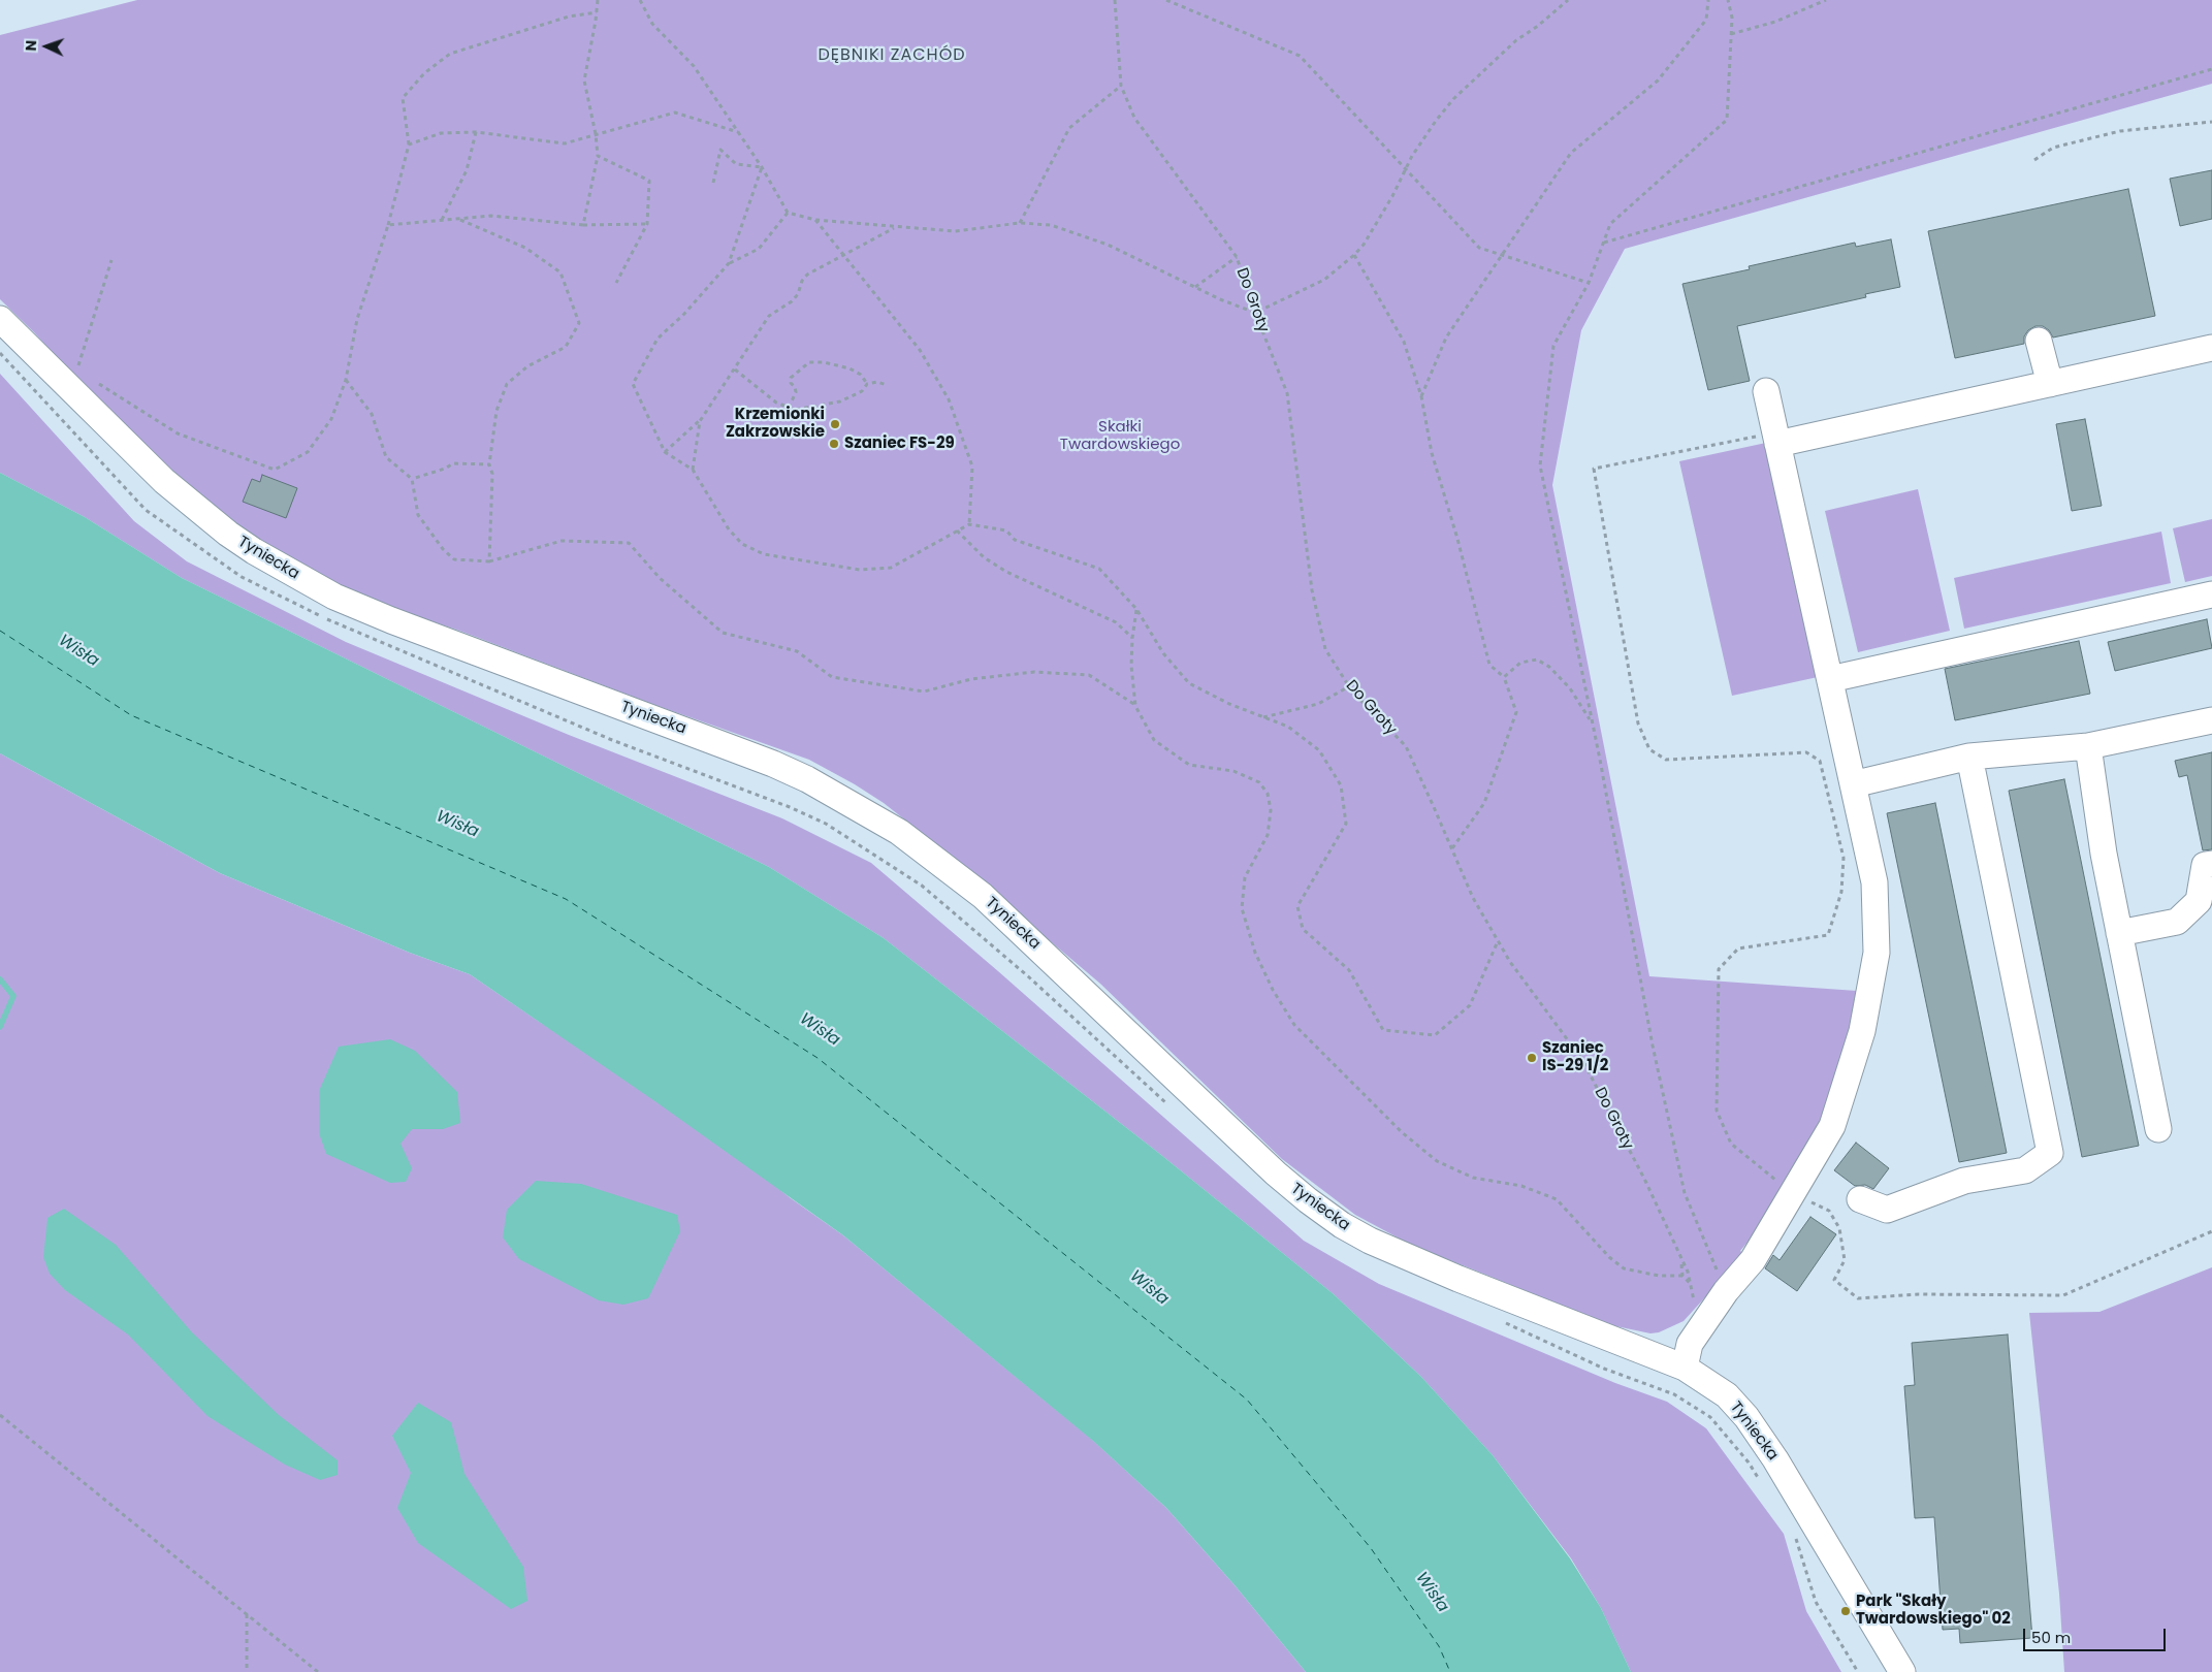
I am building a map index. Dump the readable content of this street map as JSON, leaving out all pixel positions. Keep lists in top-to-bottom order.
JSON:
{
  "streets": {
    "street": ["Tyniecka"],
    "path": ["Do Groty"]
  },
  "districts": ["DĘBNIKI ZACHÓD"],
  "water": ["Wisła"],
  "parks": ["Skałki Twardowskiego"],
  "places": [
    "Krzemionki Zakrzowskie",
    "Szaniec FS-29",
    "Szaniec IS-29 1/2",
    "Park \"Skały Twardowskiego\" 02"
  ],
  "scale_bar": "50 m",
  "north": "left"
}
